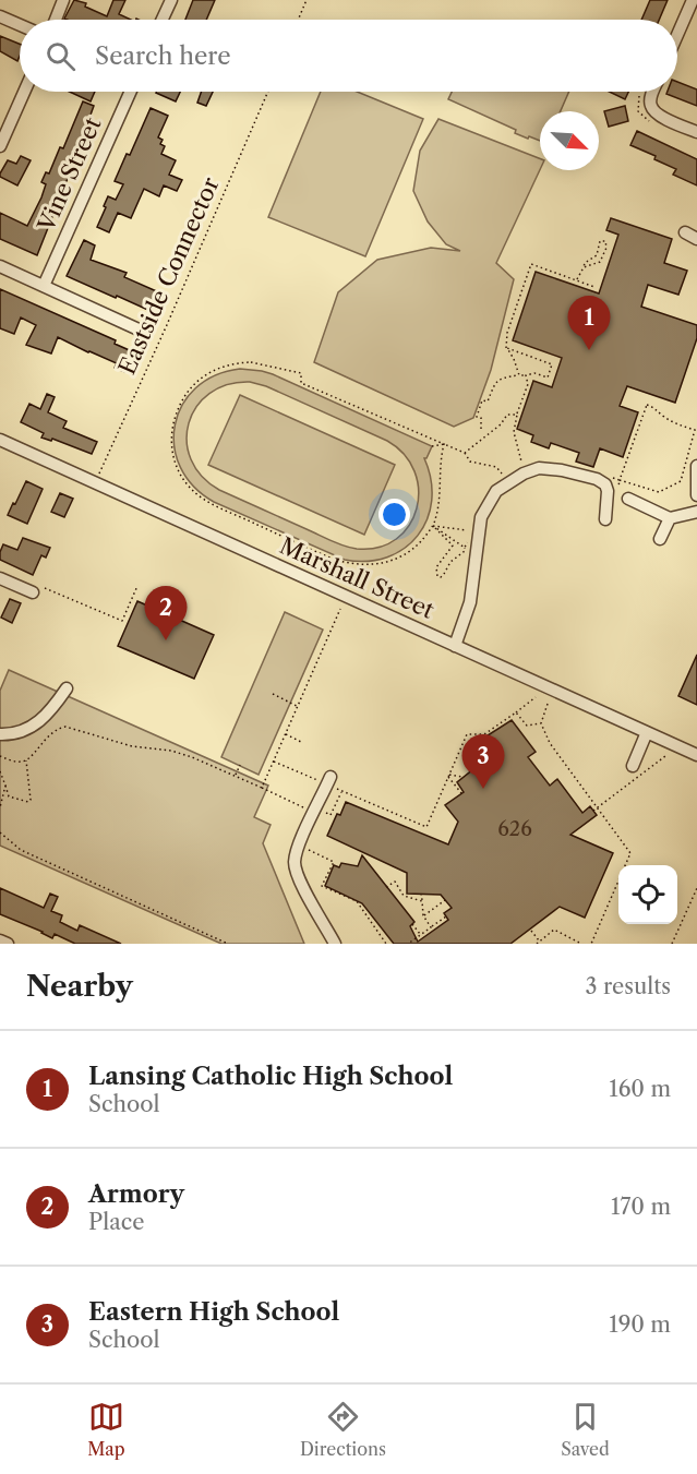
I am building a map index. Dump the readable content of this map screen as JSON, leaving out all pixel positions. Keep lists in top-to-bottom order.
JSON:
{
  "streets": {
    "street": ["Vine Street", "Marshall Street"],
    "path": ["Eastside Connector"]
  },
  "crossings": [
    ["Eastside Connector", "Marshall Street"]
  ],
  "house_numbers": ["626"],
  "north": "bottom right",
  "page": {
    "search": "Search here",
    "pins": ["1", "2", "3"],
    "heading": ["Nearby", "3 results"],
    "list": [
      {
        "mark": "1",
        "name": "Lansing Catholic High School",
        "note": "School",
        "value": "160 m"
      },
      {
        "mark": "2",
        "name": "Armory",
        "note": "Place",
        "value": "170 m"
      },
      {
        "mark": "3",
        "name": "Eastern High School",
        "note": "School",
        "value": "190 m"
      }
    ],
    "nav": ["Map", "Directions", "Saved"]
  }
}
